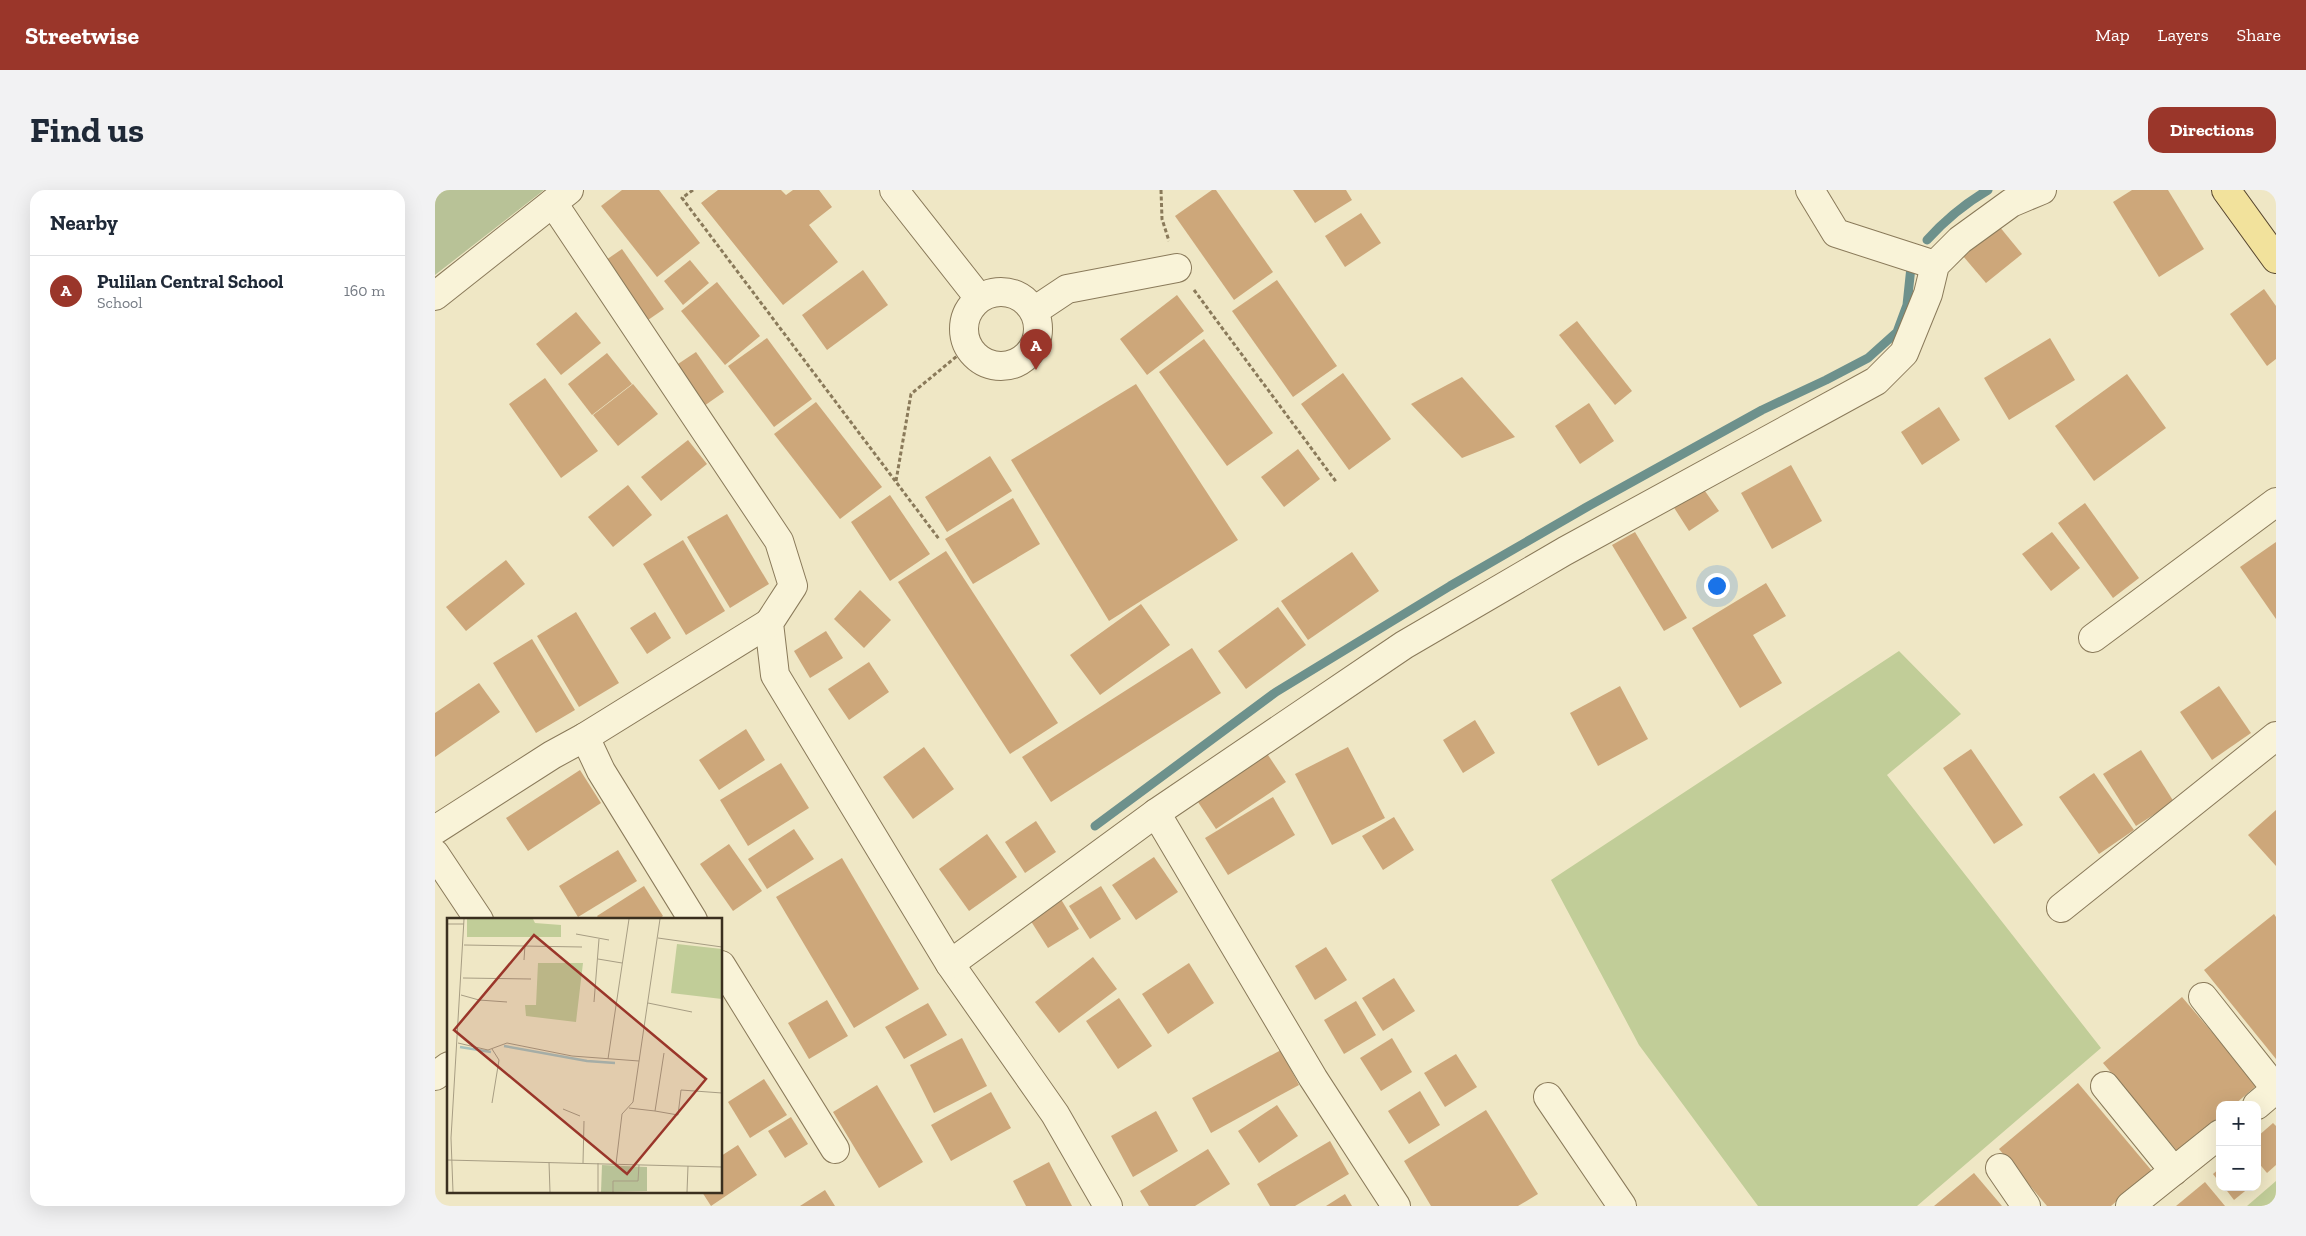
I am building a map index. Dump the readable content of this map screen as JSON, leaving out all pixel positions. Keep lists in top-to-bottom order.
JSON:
{
  "page": {
    "header": "Streetwise",
    "nav": ["Map", "Layers", "Share"],
    "buttons": "Directions",
    "title": "Find us",
    "heading": "Nearby",
    "list": [
      {
        "mark": "A",
        "name": "Pulilan Central School",
        "note": "School",
        "value": "160 m"
      }
    ],
    "pins": "A",
    "map_buttons": ["+", "−"]
  }
}
